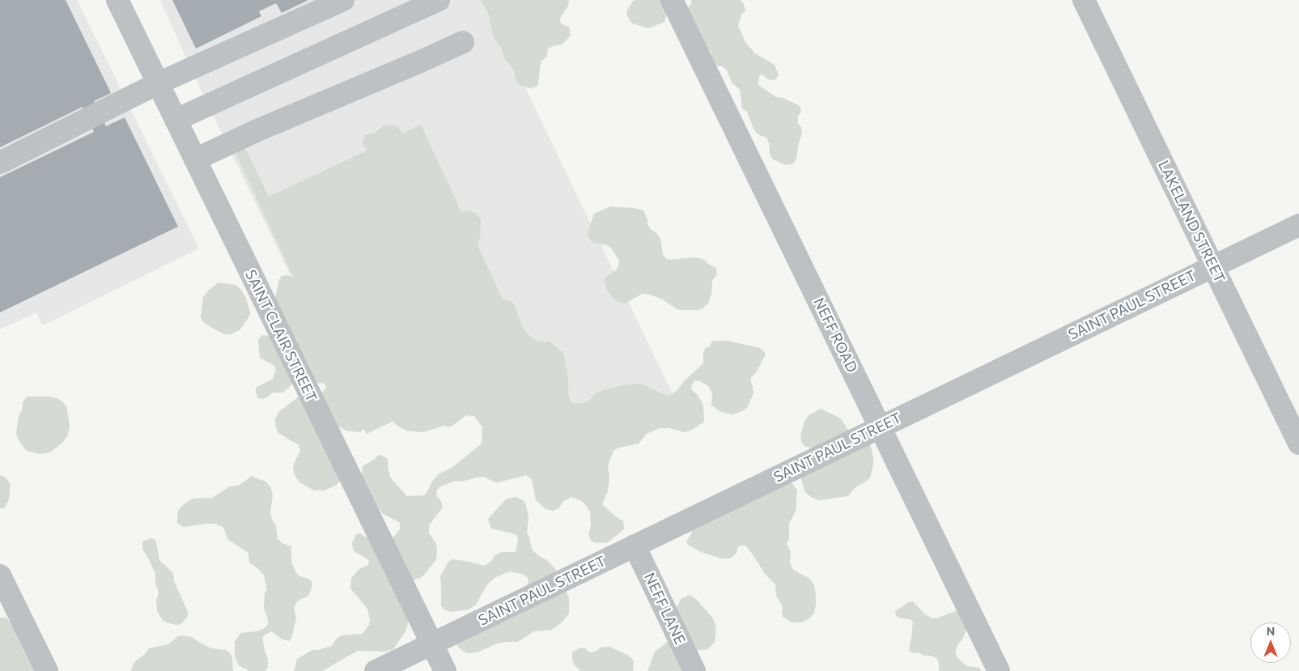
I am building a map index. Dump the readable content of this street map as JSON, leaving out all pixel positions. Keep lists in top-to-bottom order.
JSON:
{
  "streets": {
    "street": [
      "LAKELAND STREET",
      "SAINT PAUL STREET",
      "NEFF ROAD",
      "SAINT CLAIR STREET",
      "NEFF LANE"
    ]
  },
  "crossings": [
    ["LAKELAND STREET", "SAINT PAUL STREET"],
    ["SAINT PAUL STREET", "NEFF ROAD"],
    ["SAINT PAUL STREET", "SAINT CLAIR STREET"],
    ["SAINT PAUL STREET", "NEFF LANE"]
  ],
  "north": "top"
}
